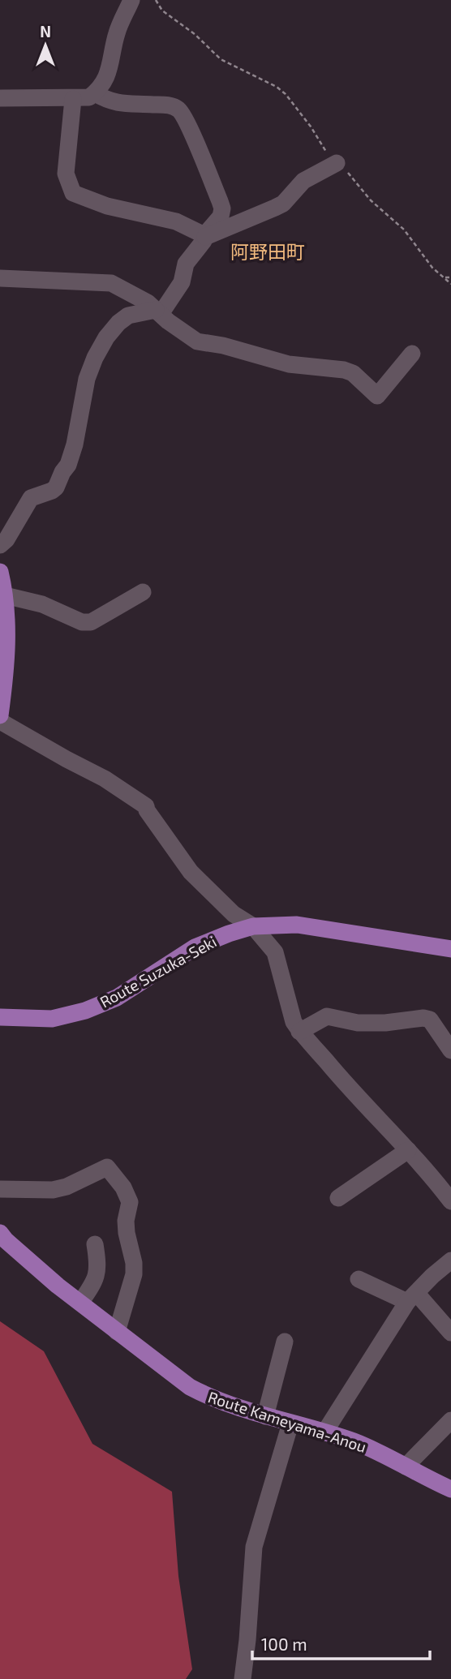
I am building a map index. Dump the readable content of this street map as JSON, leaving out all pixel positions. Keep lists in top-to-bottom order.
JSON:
{
  "streets": {
    "main road": ["Route Suzuka-Seki", "Route Kameyama-Anou"]
  },
  "districts": ["阿野田町"],
  "scale_bar": "100 m",
  "north": "top"
}
